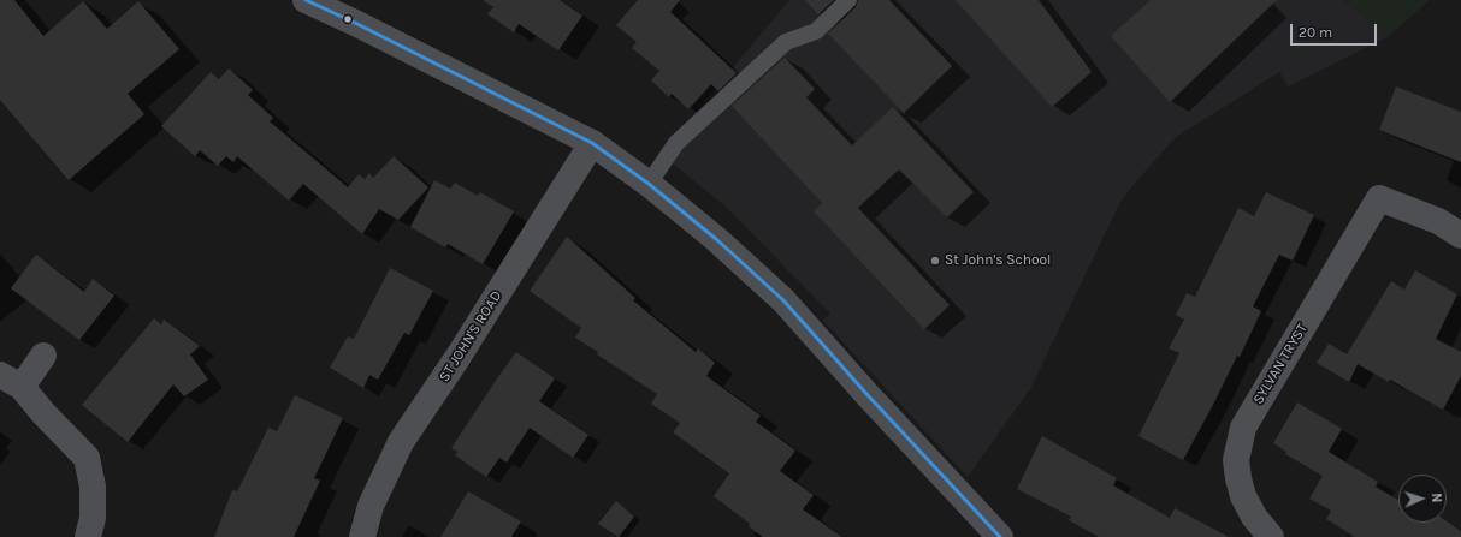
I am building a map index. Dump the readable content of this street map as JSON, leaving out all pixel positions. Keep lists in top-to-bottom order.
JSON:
{
  "streets": {
    "street": ["ST JOHN'S ROAD", "SYLVAN TRYST"]
  },
  "places": ["St John's School"],
  "scale_bar": "20 m",
  "north": "right"
}
